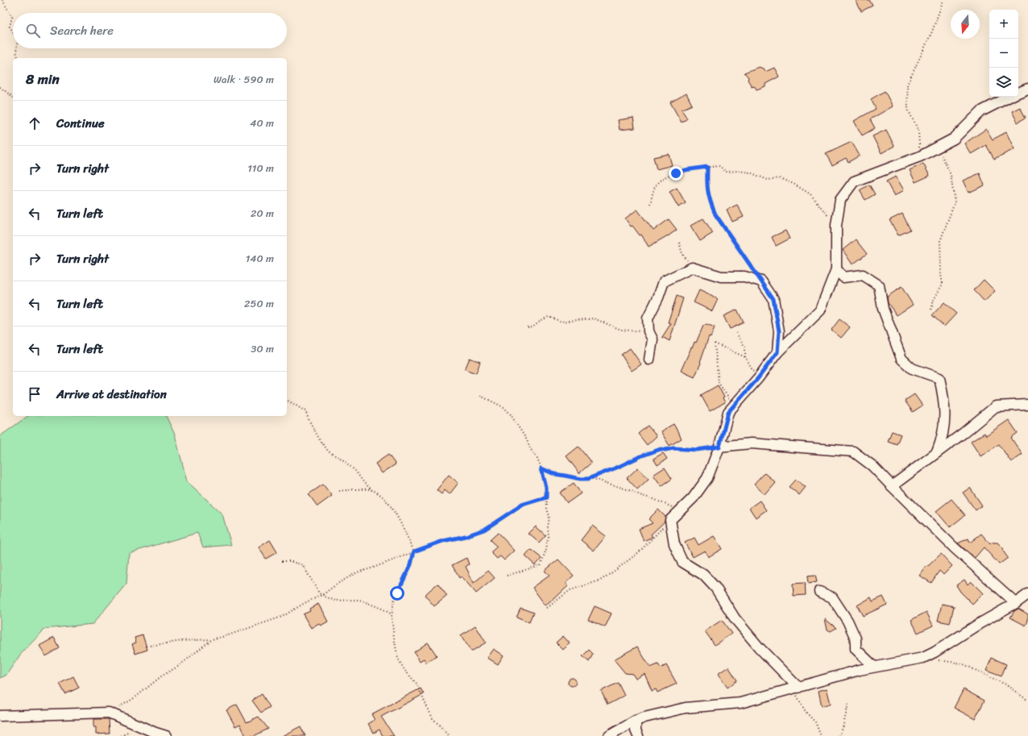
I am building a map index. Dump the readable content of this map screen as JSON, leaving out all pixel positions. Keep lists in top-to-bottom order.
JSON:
{
  "north": "bottom",
  "page": {
    "map_buttons": ["+", "−"],
    "search": "Search here",
    "heading": ["8 min", "Walk · 590 m"],
    "list": [
      ["Continue", "40 m"],
      ["Turn right", "110 m"],
      ["Turn left", "20 m"],
      ["Turn right", "140 m"],
      ["Turn left", "250 m"],
      ["Turn left", "30 m"],
      "Arrive at destination"
    ]
  }
}
